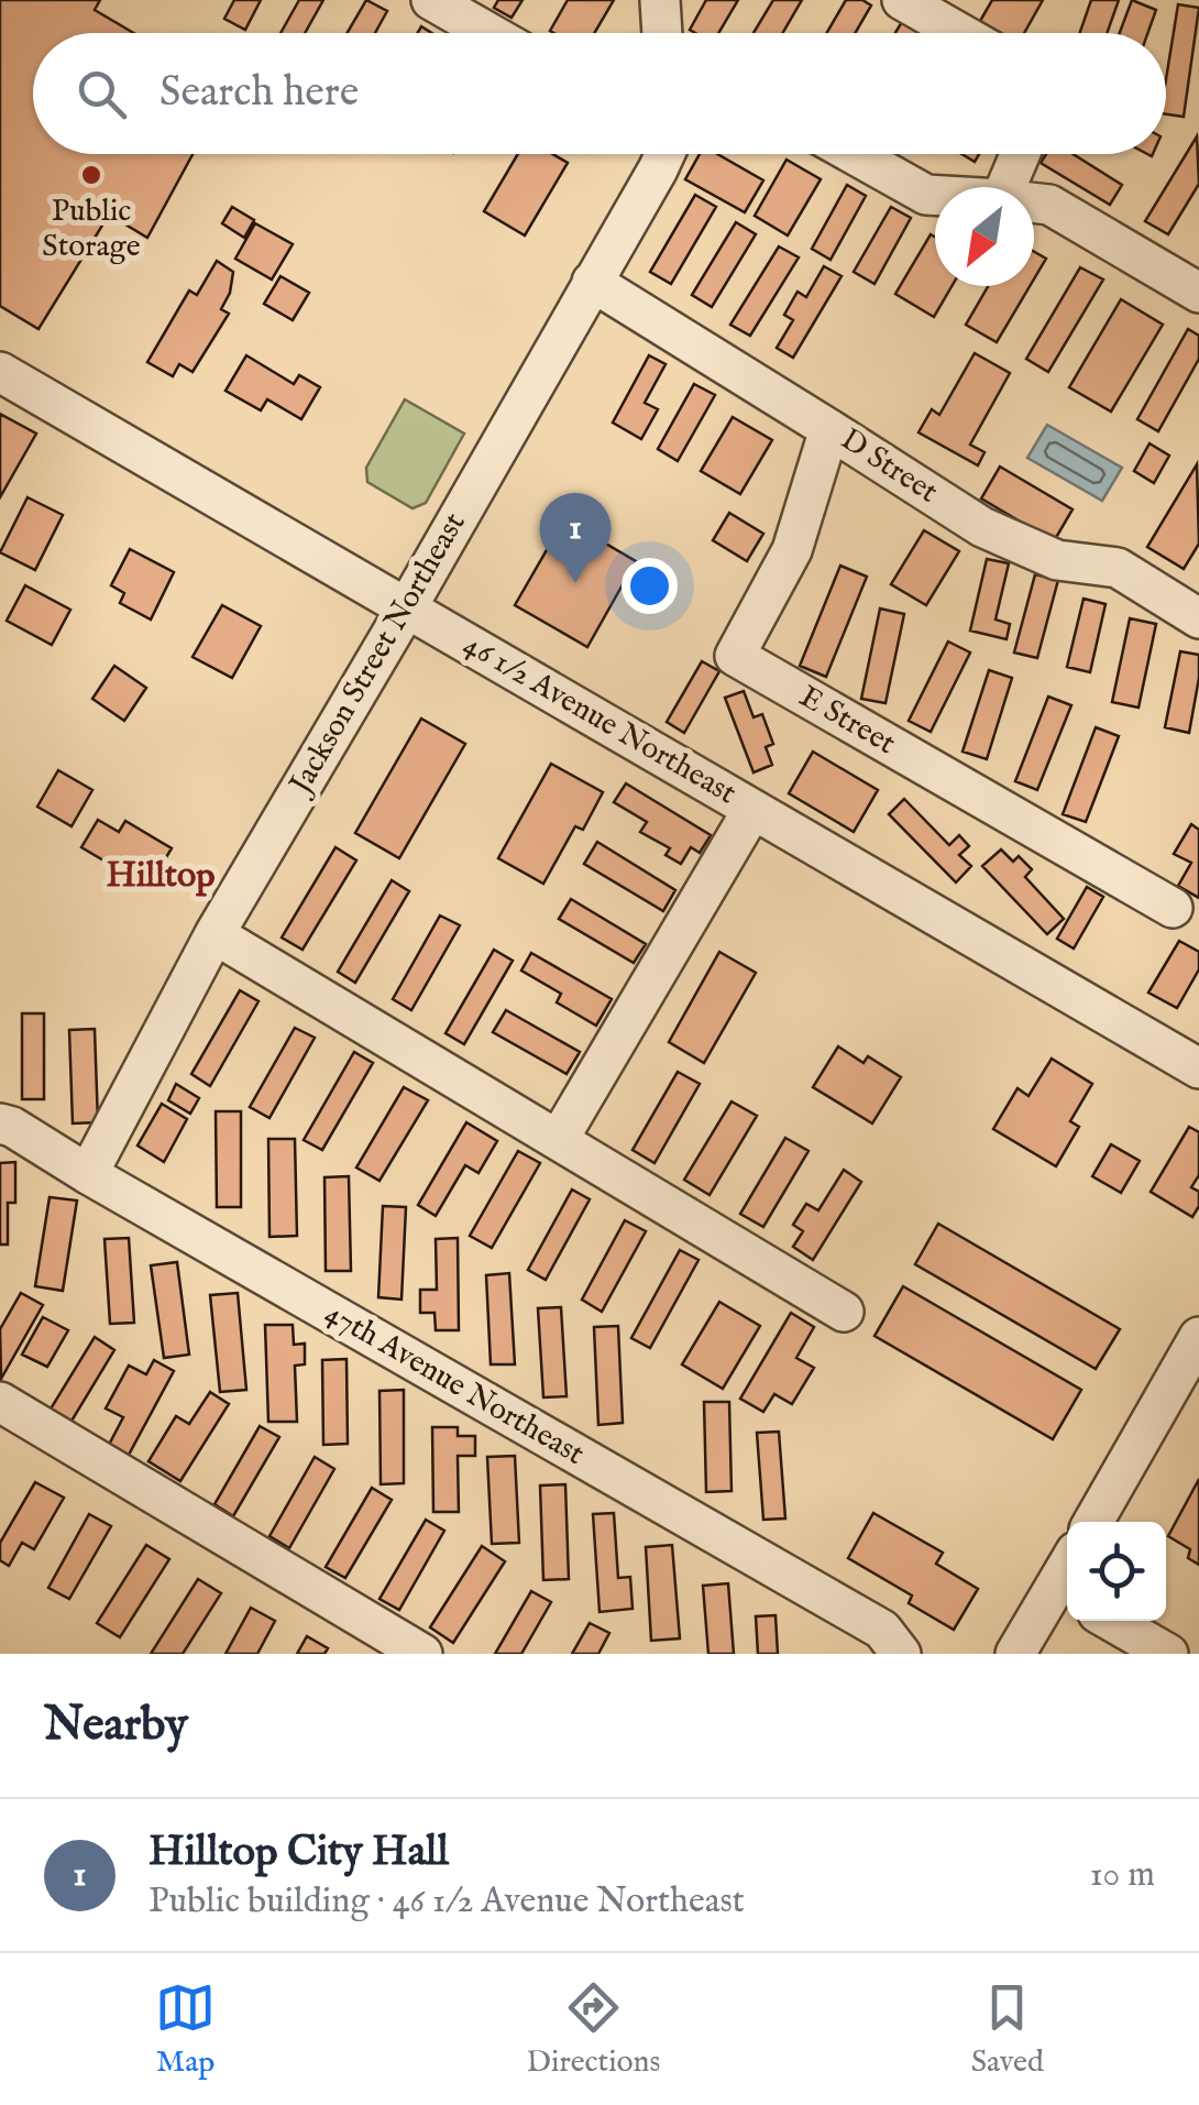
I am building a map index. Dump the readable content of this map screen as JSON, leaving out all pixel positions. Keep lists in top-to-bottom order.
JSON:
{
  "streets": {
    "street": [
      "D Street",
      "Jackson Street Northeast",
      "46 1/2 Avenue Northeast",
      "E Street",
      "47th Avenue Northeast"
    ]
  },
  "crossings": [
    ["D Street", "Jackson Street Northeast"],
    ["D Street", "E Street"],
    ["Jackson Street Northeast", "46 1/2 Avenue Northeast"],
    ["Jackson Street Northeast", "47th Avenue Northeast"]
  ],
  "districts": ["Hilltop"],
  "places": ["Public Storage"],
  "north": "bottom left",
  "page": {
    "search": "Search here",
    "pins": "1",
    "heading": "Nearby",
    "list": [
      {
        "mark": "1",
        "name": "Hilltop City Hall",
        "note": "Public building · 46 1/2 Avenue Northeast",
        "value": "10 m"
      }
    ],
    "nav": ["Map", "Directions", "Saved"]
  }
}
